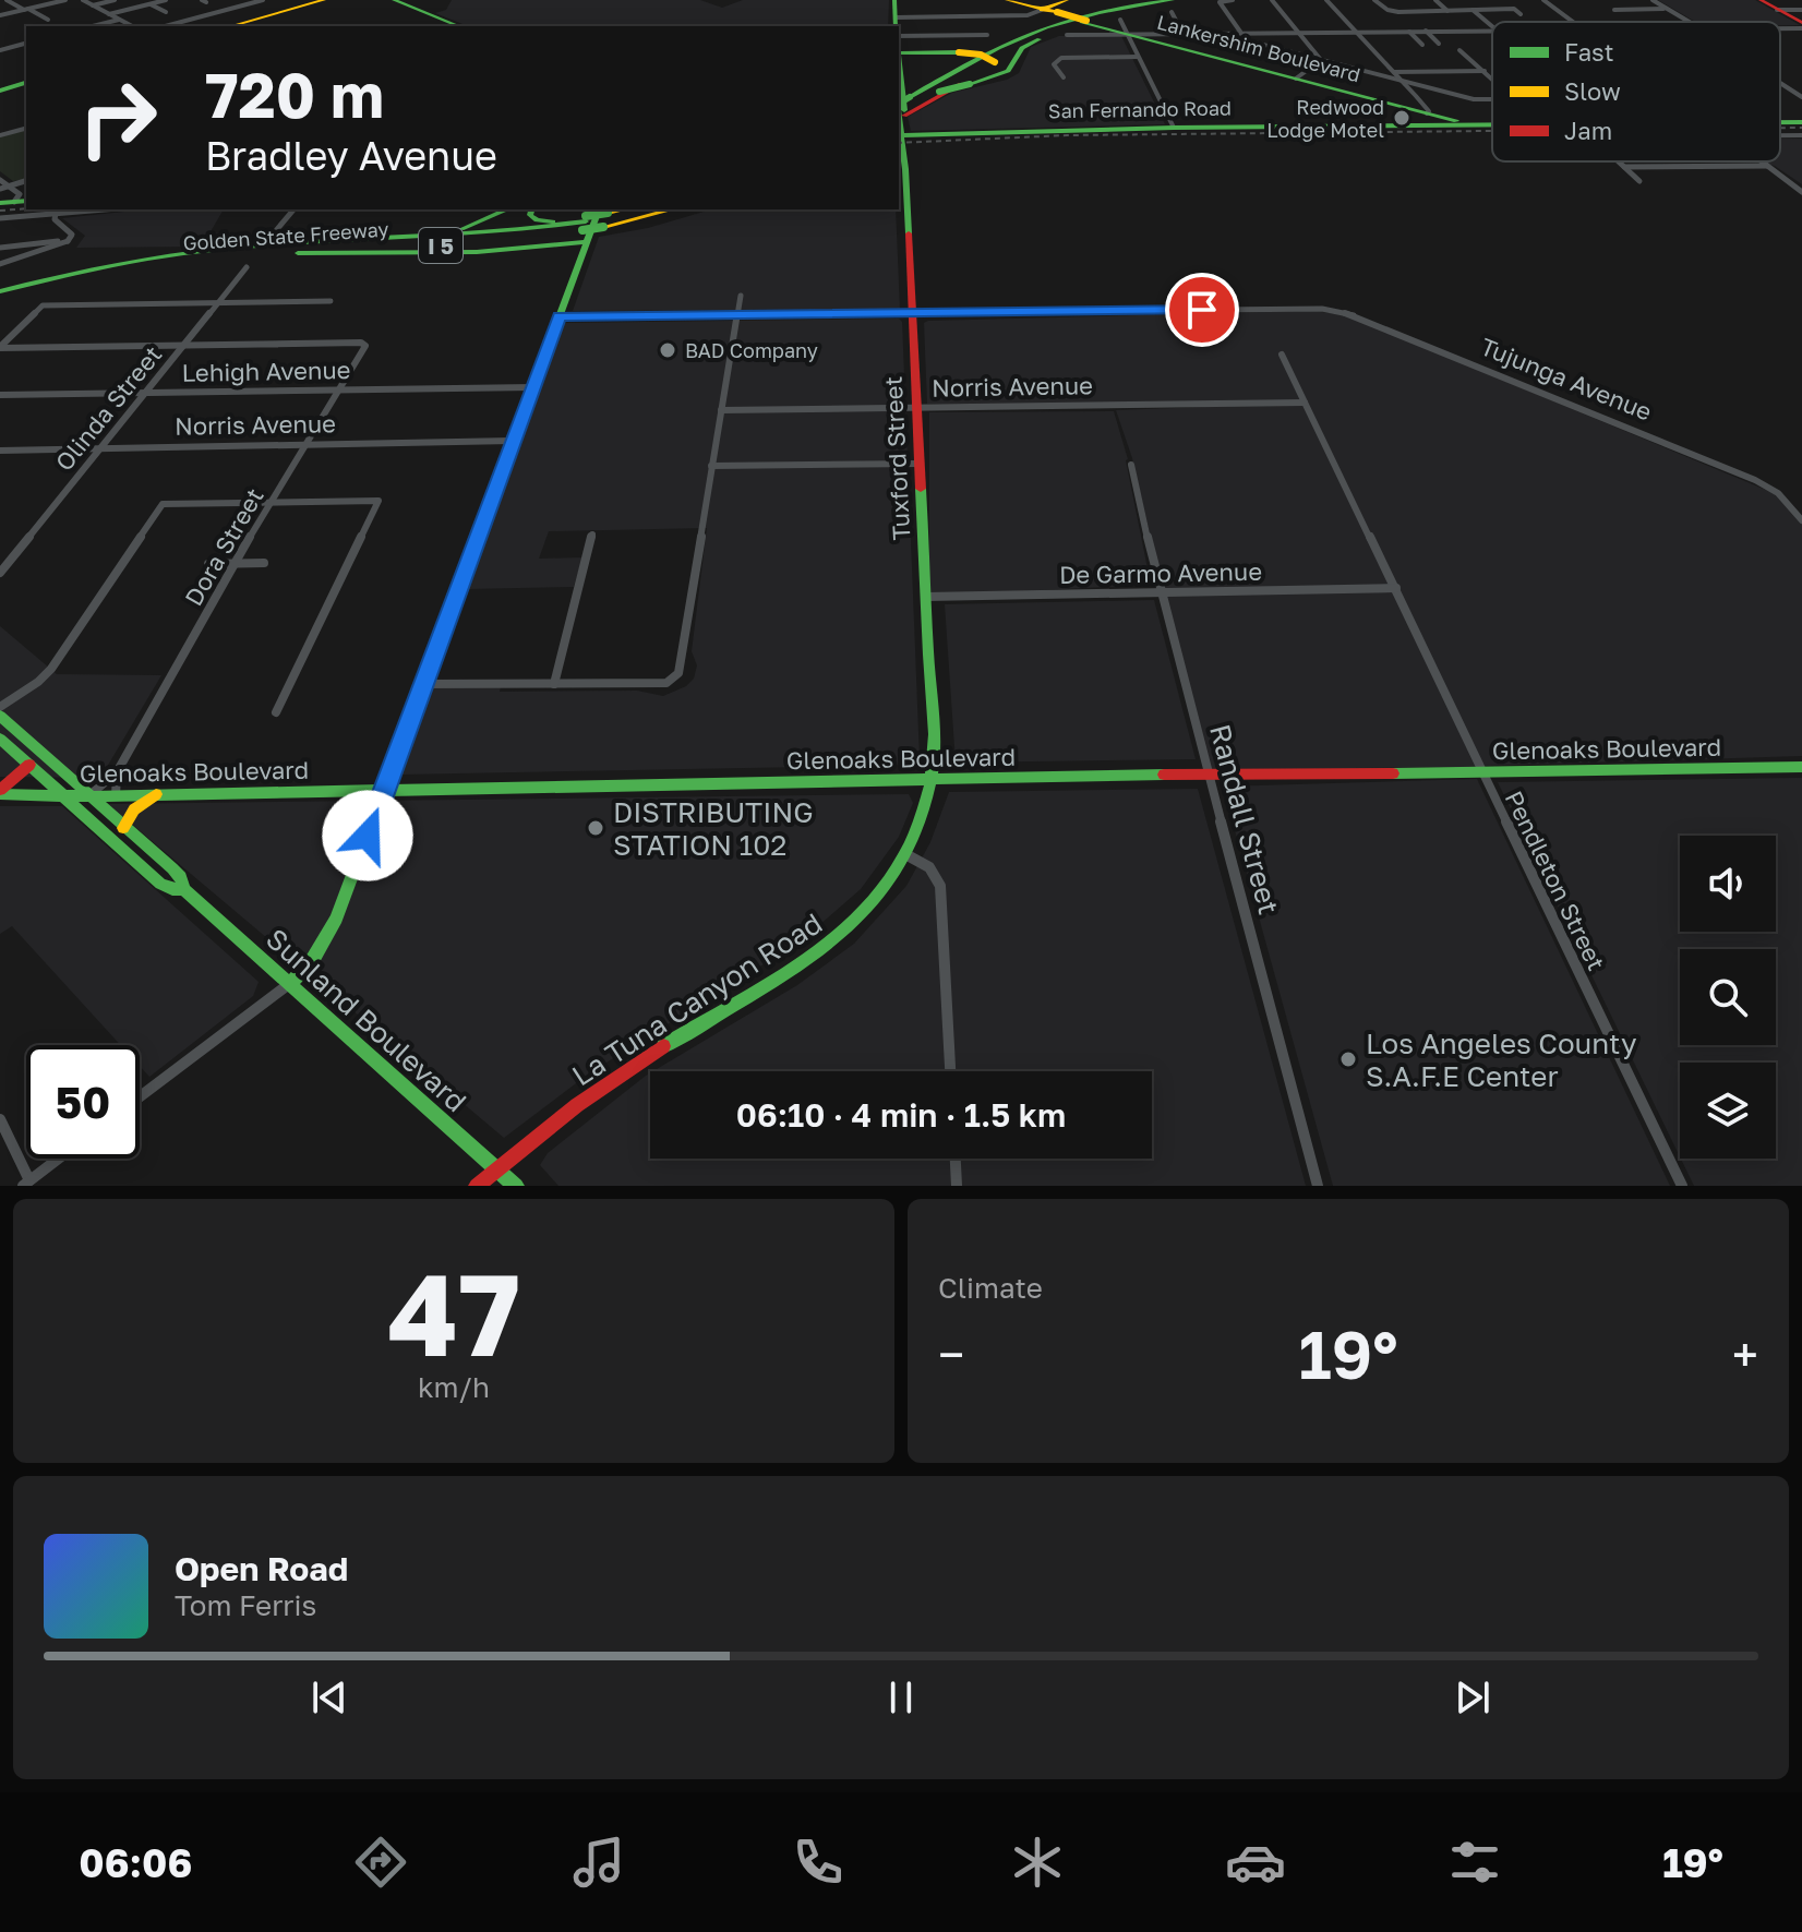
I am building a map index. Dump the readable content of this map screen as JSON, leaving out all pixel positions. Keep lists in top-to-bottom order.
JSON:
{
  "streets": {
    "main road": [
      "Lankershim Boulevard",
      "San Fernando Road",
      "Golden State Freeway",
      "I 5",
      "Tuxford Street",
      "Glenoaks Boulevard",
      "La Tuna Canyon Road",
      "Sunland Boulevard"
    ],
    "street": [
      "Lehigh Avenue",
      "Tujunga Avenue",
      "Norris Avenue",
      "Olinda Street",
      "Dora Street",
      "De Garmo Avenue",
      "Randall Street",
      "Pendleton Street"
    ]
  },
  "crossings": [
    ["Lankershim Boulevard", "San Fernando Road"],
    ["San Fernando Road", "Tuxford Street"],
    ["Lehigh Avenue", "Olinda Street"],
    ["Lehigh Avenue", "Dora Street"],
    ["Tujunga Avenue", "Tuxford Street"],
    ["Norris Avenue", "Olinda Street"],
    ["Norris Avenue", "Tuxford Street"],
    ["Norris Avenue", "Dora Street"],
    ["Norris Avenue", "Pendleton Street"],
    ["Olinda Street", "Dora Street"],
    ["Tuxford Street", "De Garmo Avenue"],
    ["Tuxford Street", "Glenoaks Boulevard"],
    ["Tuxford Street", "La Tuna Canyon Road"],
    ["Dora Street", "Glenoaks Boulevard"],
    ["Dora Street", "Sunland Boulevard"],
    ["De Garmo Avenue", "Randall Street"],
    ["De Garmo Avenue", "Pendleton Street"],
    ["Glenoaks Boulevard", "Randall Street"],
    ["Glenoaks Boulevard", "Pendleton Street"],
    ["Glenoaks Boulevard", "La Tuna Canyon Road"],
    ["Glenoaks Boulevard", "Sunland Boulevard"],
    ["La Tuna Canyon Road", "Sunland Boulevard"]
  ],
  "places": [
    "Redwood Lodge Motel",
    "BAD Company",
    "DISTRIBUTING STATION 102",
    "Los Angeles County S.A.F.E Center"
  ],
  "legend": ["Fast", "Slow", "Jam"],
  "page": {
    "turn": ["720 m", "Bradley Avenue"],
    "limit": "50",
    "trip": "06:10 · 4 min · 1.5 km",
    "tile": [
      ["47", "km/h"],
      "Climate"
    ],
    "heat": ["−", "19°", "+"],
    "song": ["Open Road", "Tom Ferris"],
    "tabs": ["06:06", "19°"]
  }
}
